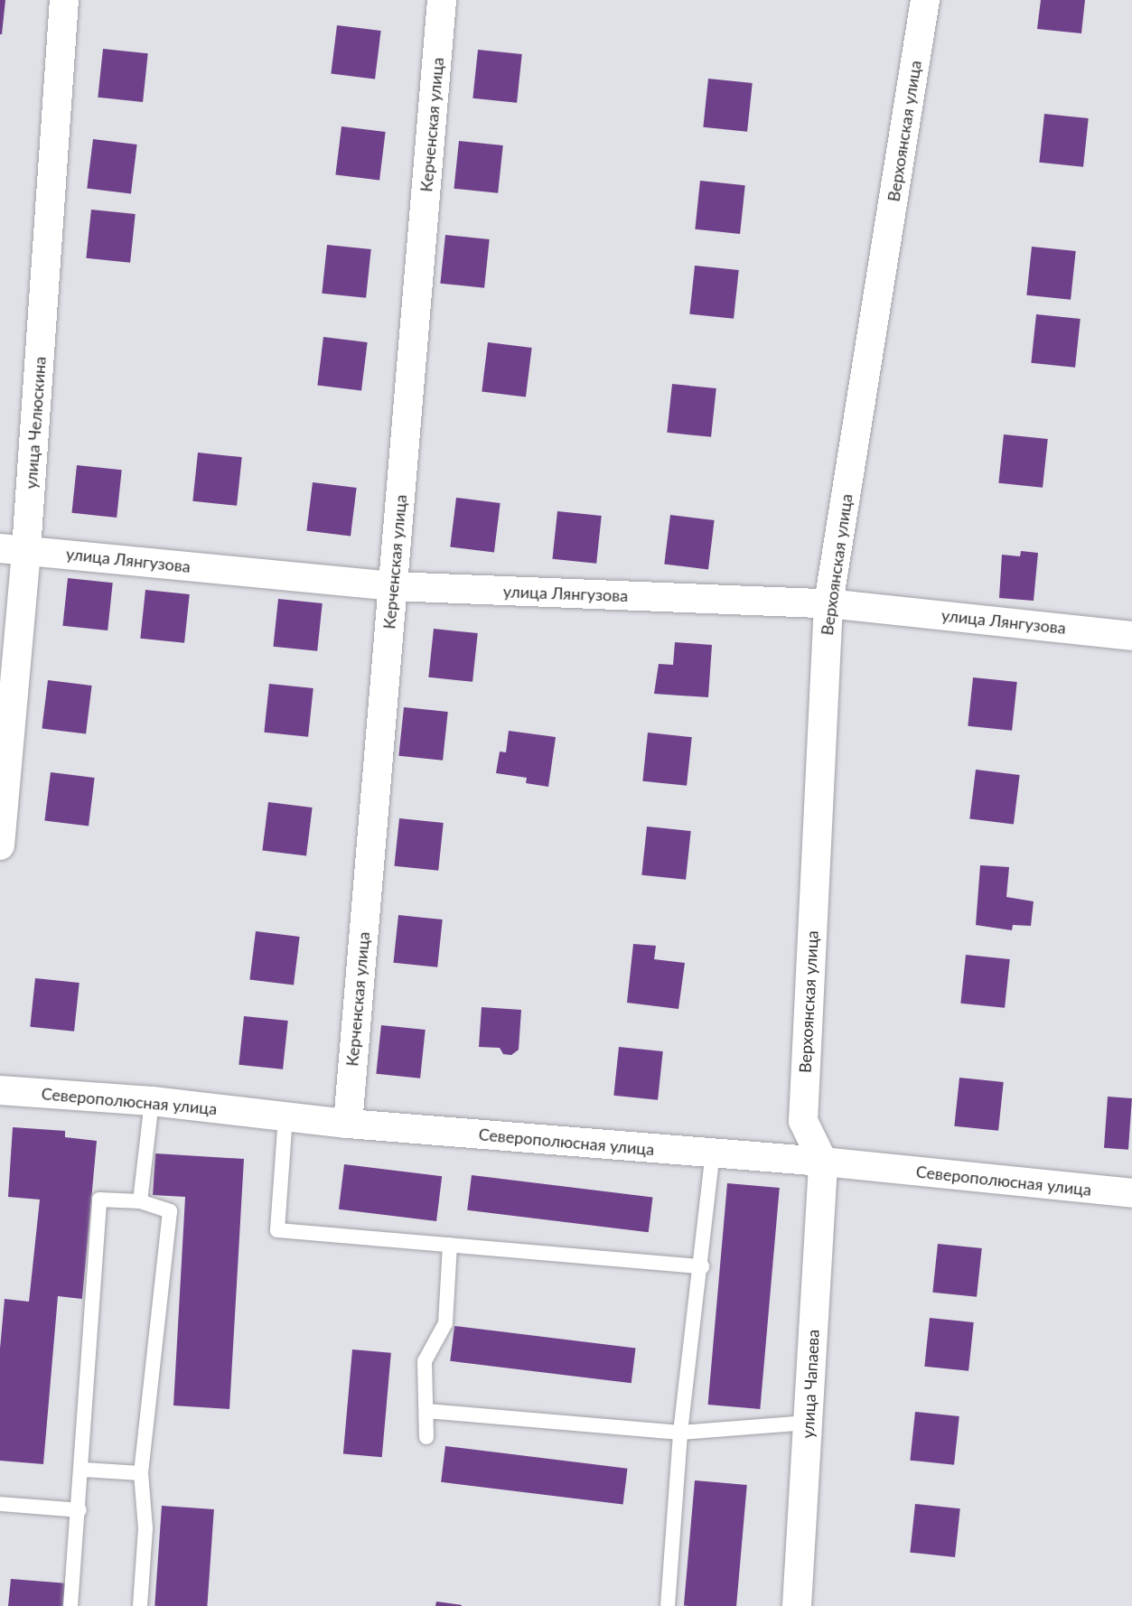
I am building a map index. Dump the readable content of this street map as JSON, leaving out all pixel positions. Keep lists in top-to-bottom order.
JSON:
{
  "streets": {
    "street": [
      "Керченская улица",
      "Верхоянская улица",
      "улица Челюскина",
      "улица Лянгузова",
      "Северополюсная улица",
      "улица Чапаева"
    ]
  },
  "crossings": [
    ["Керченская улица", "улица Лянгузова"],
    ["Керченская улица", "Северополюсная улица"],
    ["Верхоянская улица", "улица Лянгузова"],
    ["Верхоянская улица", "Северополюсная улица"],
    ["Верхоянская улица", "улица Чапаева"],
    ["улица Челюскина", "улица Лянгузова"],
    ["Северополюсная улица", "улица Чапаева"]
  ]
}
